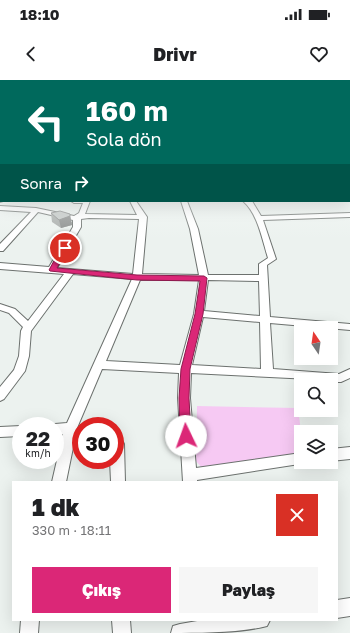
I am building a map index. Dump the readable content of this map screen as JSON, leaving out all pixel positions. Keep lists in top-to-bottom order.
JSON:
{
  "north": "top",
  "page": {
    "status": "18:10",
    "header": "Drivr",
    "turn": ["160 m", "Sola dön"],
    "then": "Sonra",
    "speed": "22 km/h",
    "limit": "30",
    "heading": ["1 dk", "330 m · 18:11"],
    "buttons": ["Çıkış", "Paylaş"]
  }
}
